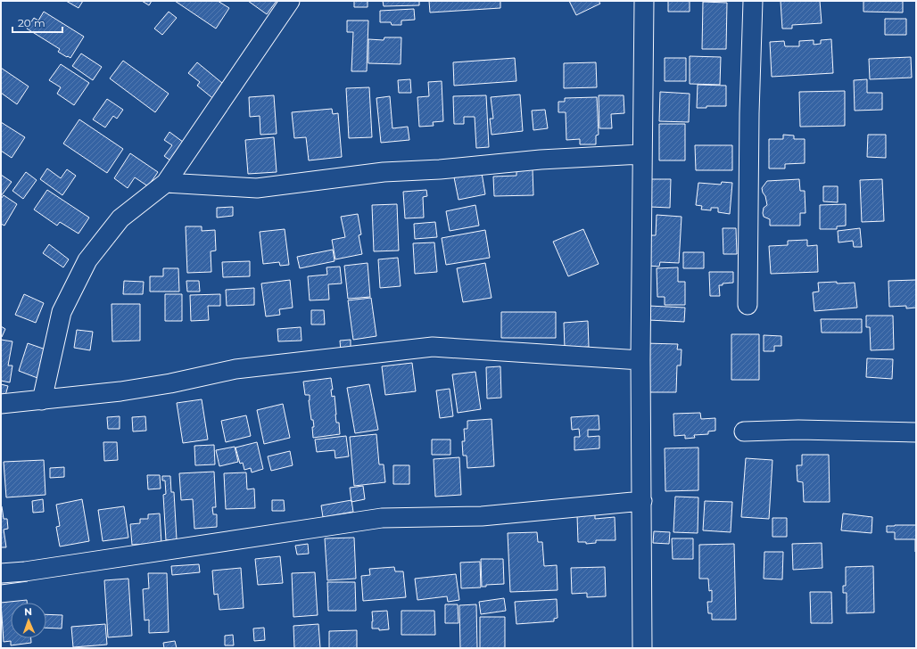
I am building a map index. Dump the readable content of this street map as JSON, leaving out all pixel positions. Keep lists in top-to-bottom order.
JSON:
{
  "scale_bar": "20 m",
  "north": "top"
}
